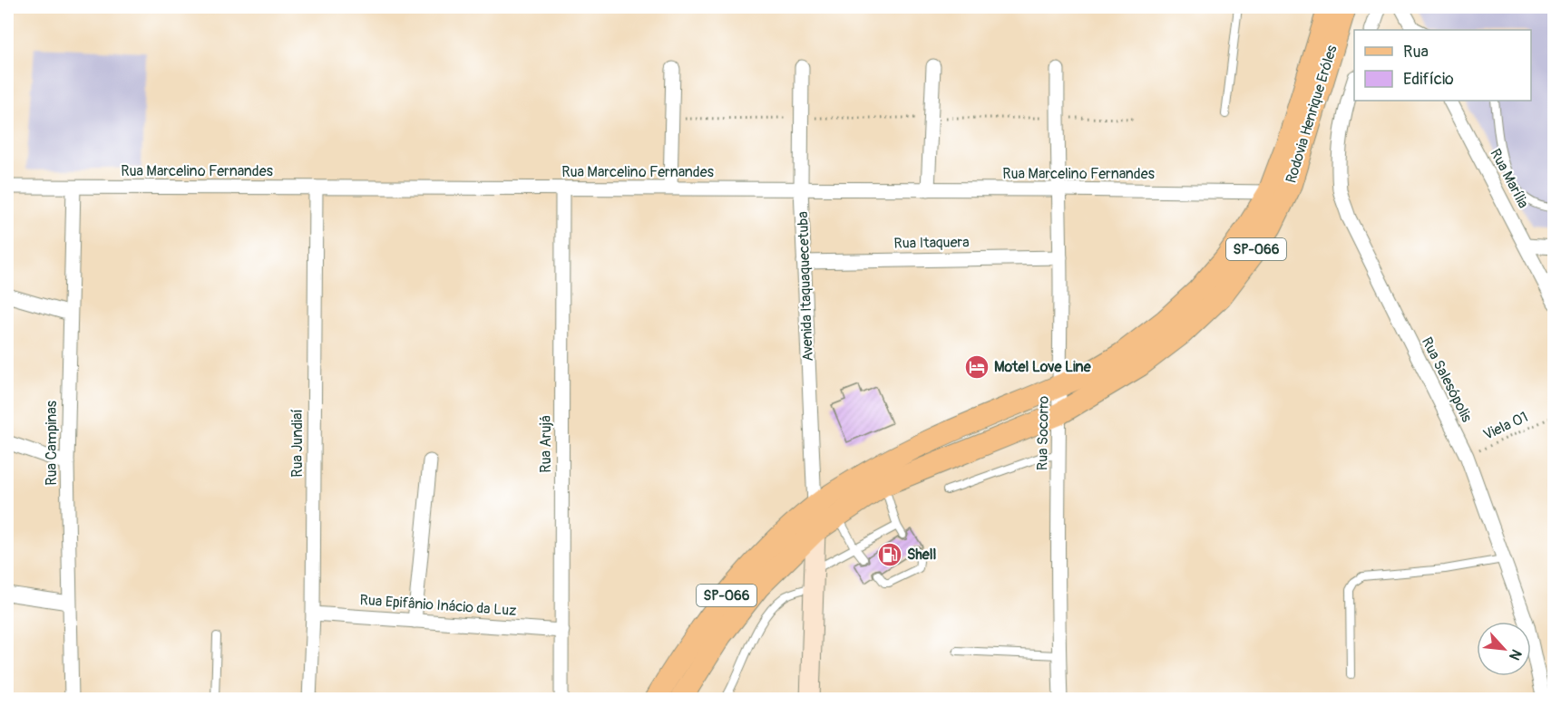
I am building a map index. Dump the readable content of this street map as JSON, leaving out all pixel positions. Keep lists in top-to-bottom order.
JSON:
{
  "streets": {
    "main road": ["Rodovia Henrique Eróles", "SP-066"],
    "street": [
      "Rua Marcelino Fernandes",
      "Rua Marília",
      "Rua Itaquera",
      "Avenida Itaquaquecetuba",
      "Rua Salesópolis",
      "Rua Socorro",
      "Rua Campinas",
      "Rua Jundiaí",
      "Rua Arujá",
      "Rua Epifânio Inácio da Luz"
    ],
    "path": ["Viela 01"]
  },
  "crossings": [
    ["Rodovia Henrique Eróles", "Rua Marcelino Fernandes"],
    ["Rodovia Henrique Eróles", "SP-066"],
    ["Rodovia Henrique Eróles", "Rua Socorro"],
    ["Rua Marcelino Fernandes", "Avenida Itaquaquecetuba"],
    ["Rua Marcelino Fernandes", "Rua Socorro"],
    ["Rua Marcelino Fernandes", "Rua Campinas"],
    ["Rua Marcelino Fernandes", "Rua Jundiaí"],
    ["Rua Marcelino Fernandes", "Rua Arujá"],
    ["Rua Itaquera", "Avenida Itaquaquecetuba"],
    ["Rua Itaquera", "Rua Socorro"],
    ["SP-066", "Avenida Itaquaquecetuba"],
    ["SP-066", "Rua Socorro"],
    ["Rua Salesópolis", "Viela 01"],
    ["Rua Jundiaí", "Rua Epifânio Inácio da Luz"],
    ["Rua Arujá", "Rua Epifânio Inácio da Luz"]
  ],
  "places": {
    "hotel": ["Motel Love Line"],
    "fuel station": ["Shell"]
  },
  "legend": ["Rua", "Edifício"],
  "north": "bottom right"
}
